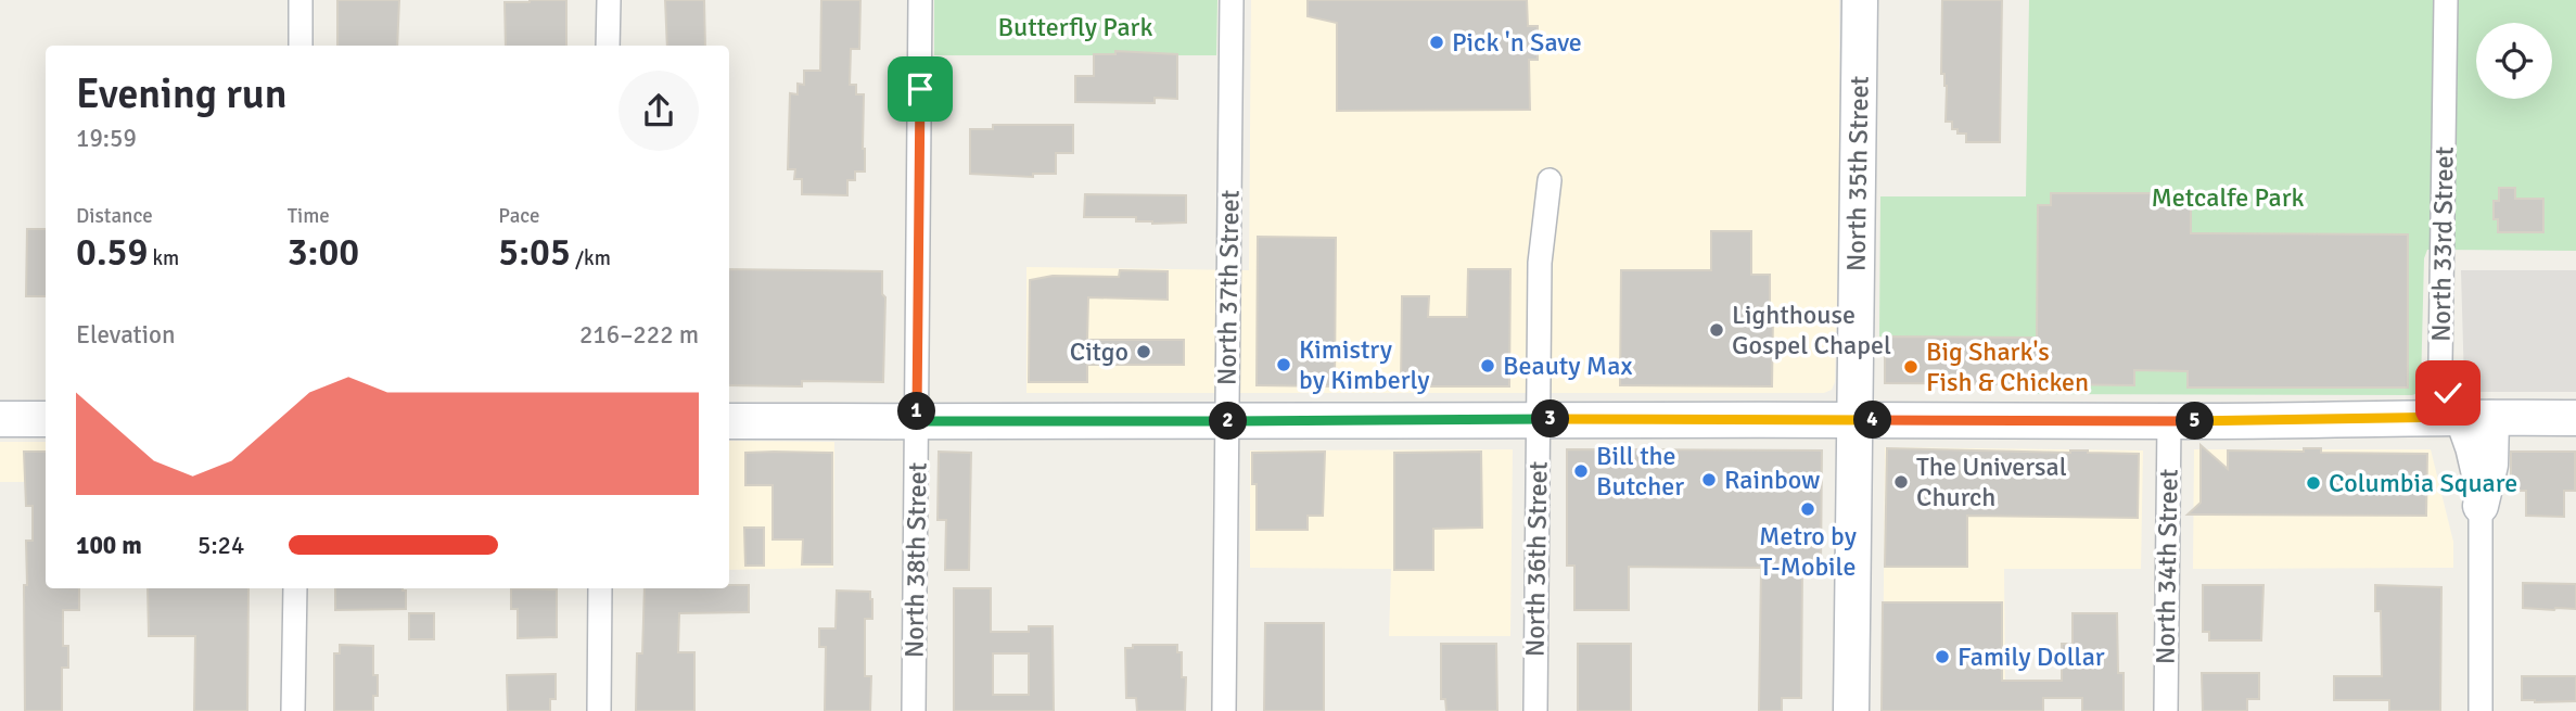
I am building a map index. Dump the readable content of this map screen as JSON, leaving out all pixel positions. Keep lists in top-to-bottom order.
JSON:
{
  "streets": {
    "main road": ["North 35th Street"],
    "street": [
      "North 33rd Street",
      "North 37th Street",
      "North 36th Street",
      "North 38th Street",
      "North 34th Street"
    ]
  },
  "parks": ["Butterfly Park", "Metcalfe Park"],
  "places": [
    "Pick 'n Save",
    "Lighthouse Gospel Chapel",
    "Citgo",
    "Kimistry by Kimberly",
    "Beauty Max",
    "Big Shark's Fish & Chicken",
    "Bill the Butcher",
    "Rainbow",
    "The Universal Church",
    "Columbia Square",
    "Metro by T-Mobile",
    "Family Dollar"
  ],
  "page": {
    "heading": ["Evening run", "19:59"],
    "stats": [
      ["Distance", "0.59 km"],
      ["Time", "3:00"],
      ["Pace", "5:05 /km"]
    ],
    "chart": ["Elevation", "216–222 m"],
    "pins": [
      "1",
      "3",
      "4",
      "2",
      "5"
    ],
    "list": [
      {
        "name": "100 m",
        "note": "5:24"
      }
    ]
  }
}
